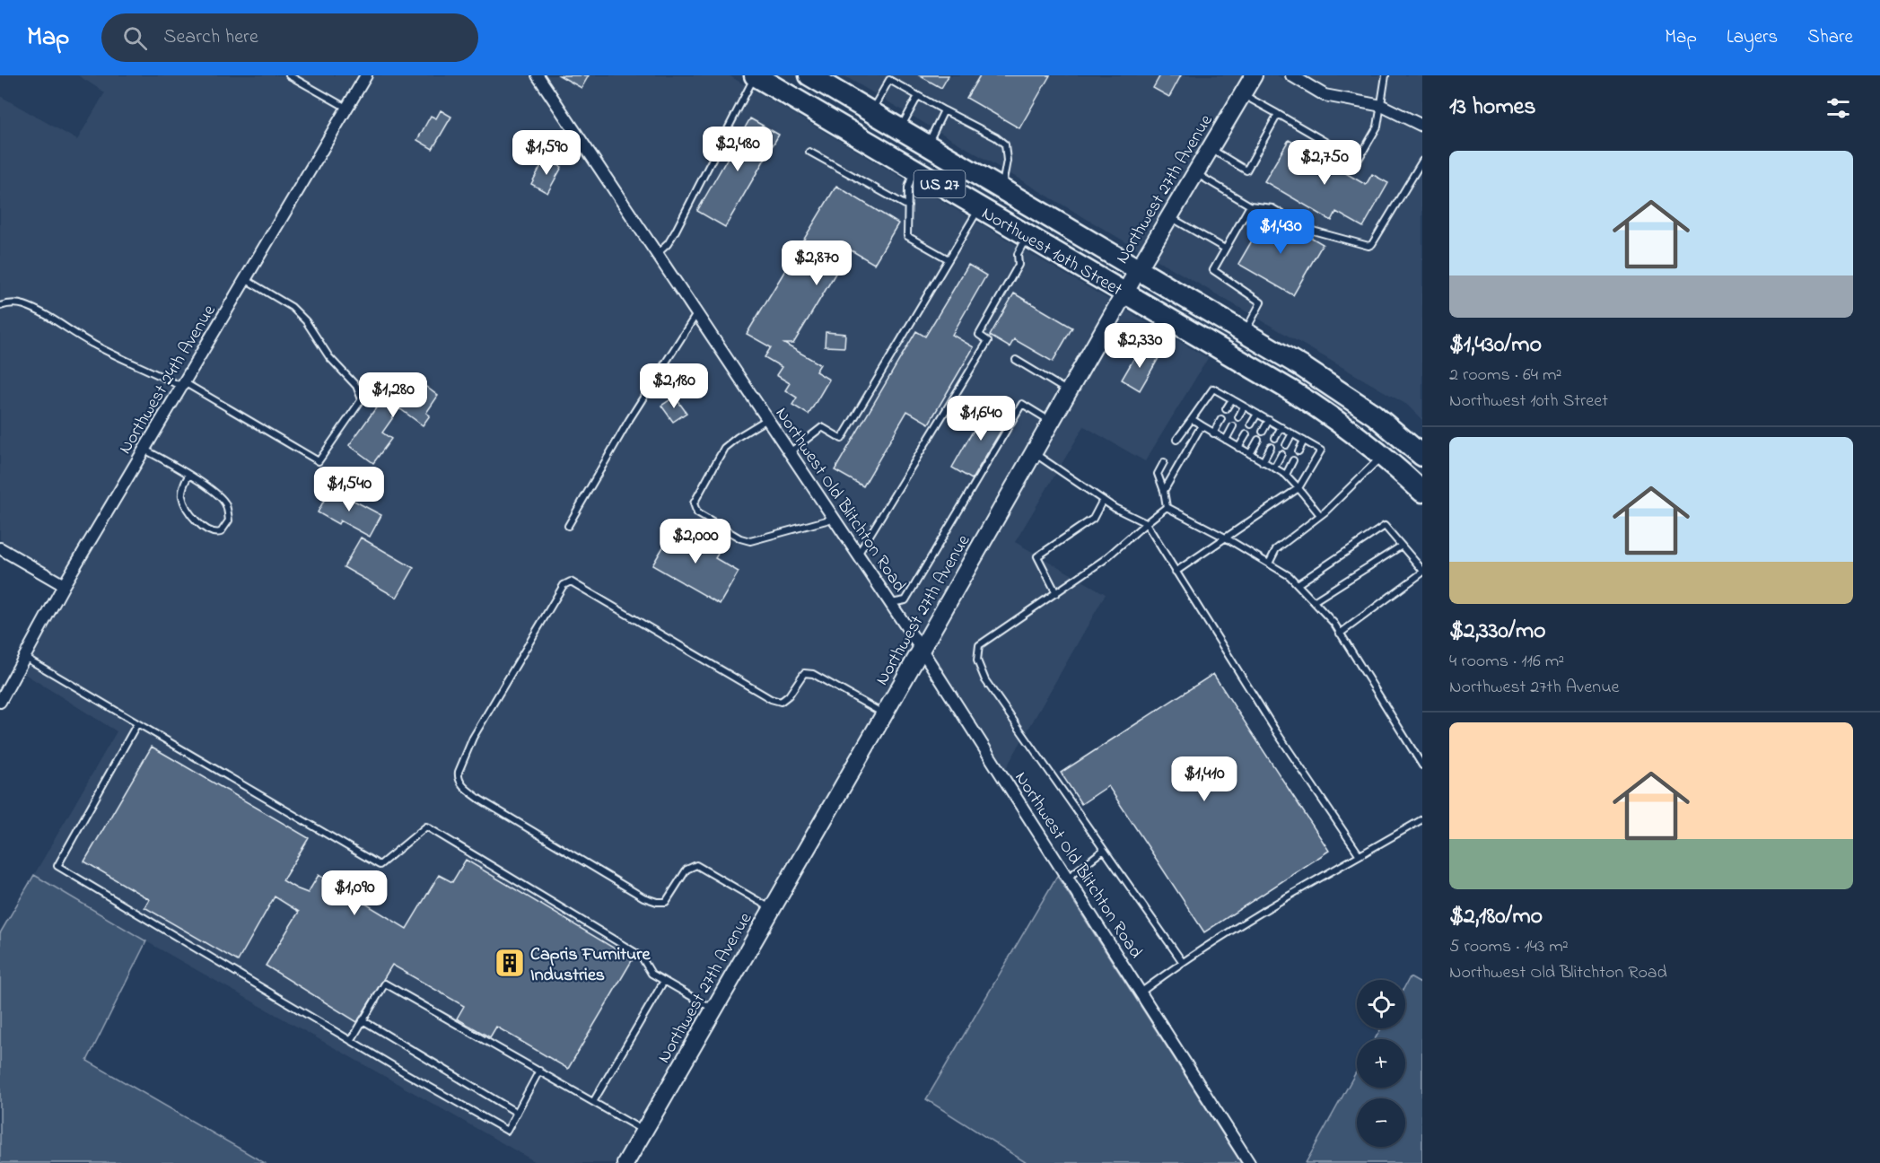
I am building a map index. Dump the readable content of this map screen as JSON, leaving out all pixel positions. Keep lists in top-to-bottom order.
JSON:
{
  "streets": {
    "highway": ["US 27", "Northwest 10th Street"],
    "street": ["Northwest 27th Avenue", "Northwest 24th Avenue", "Northwest Old Blitchton Road"]
  },
  "crossings": [
    ["Northwest 27th Avenue", "Northwest 10th Street"],
    ["Northwest 27th Avenue", "Northwest Old Blitchton Road"]
  ],
  "places": {
    "building": ["Capris Furniture Industries"]
  },
  "page": {
    "header": "Map",
    "search": "Search here",
    "nav": ["Map", "Layers", "Share"],
    "heading": "13 homes",
    "price": [
      "$2,480",
      "$1,590",
      "$2,750",
      "$1,430",
      "$2,870",
      "$2,330",
      "$2,180",
      "$1,280",
      "$1,640",
      "$1,540",
      "$2,000",
      "$1,410",
      "$1,090"
    ],
    "list": [
      {
        "name": "$1,430/mo",
        "note": "2 rooms · 64 m² · Northwest 10th Street"
      },
      {
        "name": "$2,330/mo",
        "note": "4 rooms · 116 m² · Northwest 27th Avenue"
      },
      {
        "name": "$2,180/mo",
        "note": "5 rooms · 143 m² · Northwest Old Blitchton Road"
      }
    ],
    "map_buttons": ["+", "−"]
  }
}
